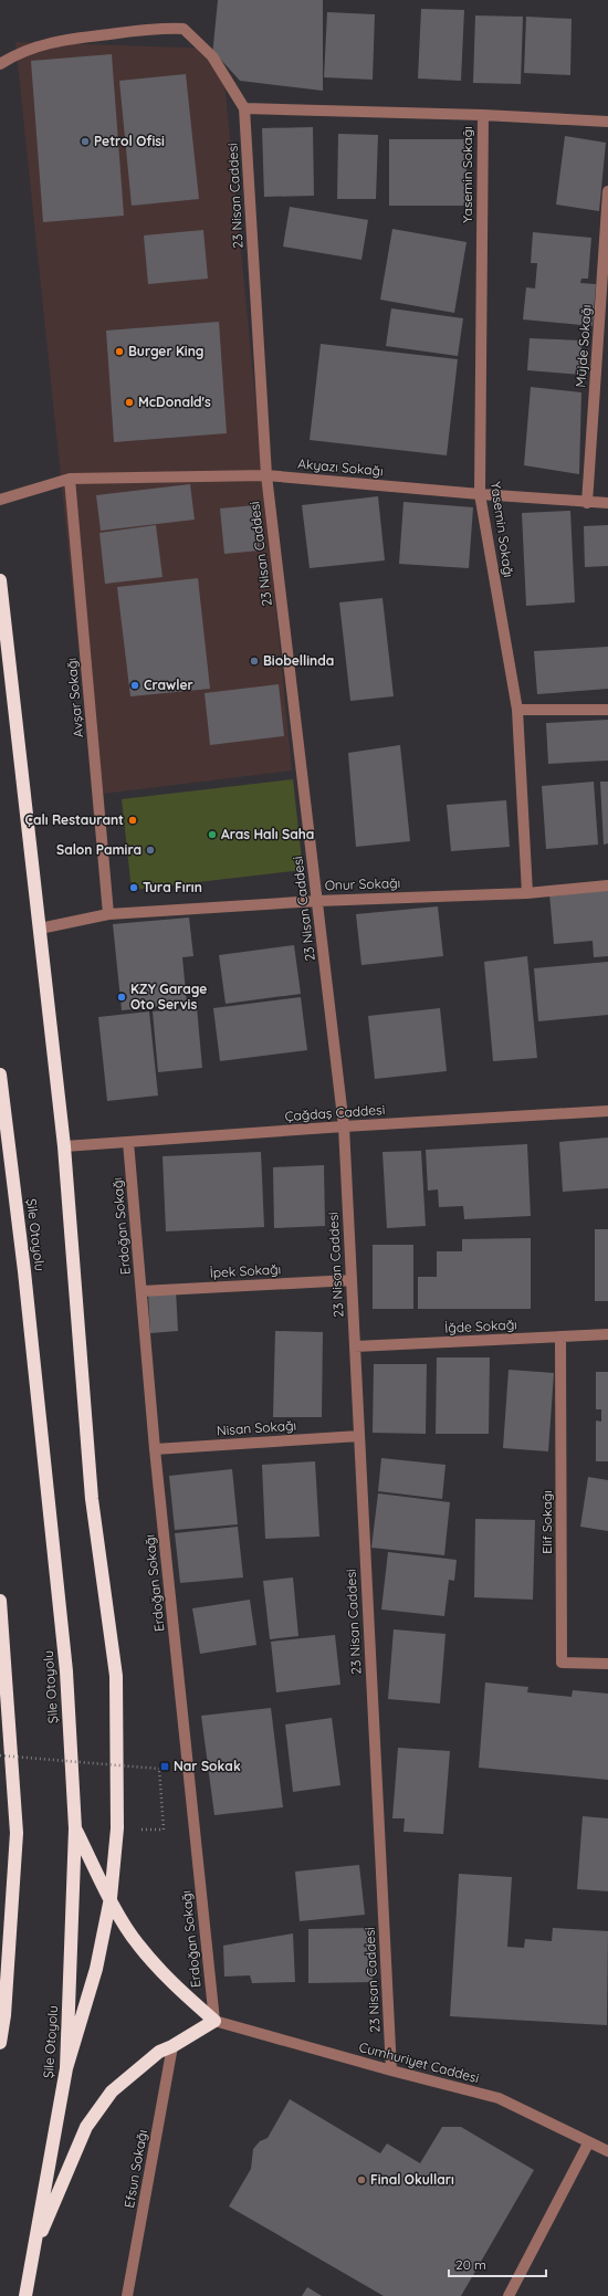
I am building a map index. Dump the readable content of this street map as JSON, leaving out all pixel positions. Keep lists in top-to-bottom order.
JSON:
{
  "streets": {
    "highway": ["Şile Otoyolu"],
    "street": [
      "Yasemin Sokağı",
      "23 Nisan Caddesi",
      "Müjde Sokağı",
      "Akyazı Sokağı",
      "Avşar Sokağı",
      "Onur Sokağı",
      "Çağdaş Caddesi",
      "Erdoğan Sokağı",
      "İpek Sokağı",
      "İğde Sokağı",
      "Nisan Sokağı",
      "Elif Sokağı",
      "Cumhuriyet Caddesi",
      "Efsun Sokağı"
    ]
  },
  "crossings": [
    ["Yasemin Sokağı", "Akyazı Sokağı"],
    ["Yasemin Sokağı", "Onur Sokağı"],
    ["23 Nisan Caddesi", "Akyazı Sokağı"],
    ["23 Nisan Caddesi", "Onur Sokağı"],
    ["23 Nisan Caddesi", "Çağdaş Caddesi"],
    ["23 Nisan Caddesi", "İpek Sokağı"],
    ["23 Nisan Caddesi", "İğde Sokağı"],
    ["23 Nisan Caddesi", "Nisan Sokağı"],
    ["23 Nisan Caddesi", "Cumhuriyet Caddesi"],
    ["Müjde Sokağı", "Akyazı Sokağı"],
    ["Akyazı Sokağı", "Avşar Sokağı"],
    ["Avşar Sokağı", "Onur Sokağı"],
    ["Çağdaş Caddesi", "Erdoğan Sokağı"],
    ["Erdoğan Sokağı", "İpek Sokağı"],
    ["Erdoğan Sokağı", "Nisan Sokağı"],
    ["Erdoğan Sokağı", "Cumhuriyet Caddesi"],
    ["İğde Sokağı", "Elif Sokağı"]
  ],
  "places": {
    "other": [
      "Petrol Ofisi",
      "Burger King",
      "McDonald's",
      "Biobellinda",
      "Crawler",
      "Çalı Restaurant",
      "Aras Halı Saha",
      "Salon Pamira",
      "Tura Fırın",
      "KZY Garage Oto Servis",
      "Final Okulları"
    ],
    "transit": ["Nar Sokak"]
  },
  "scale_bar": "20 m"
}
